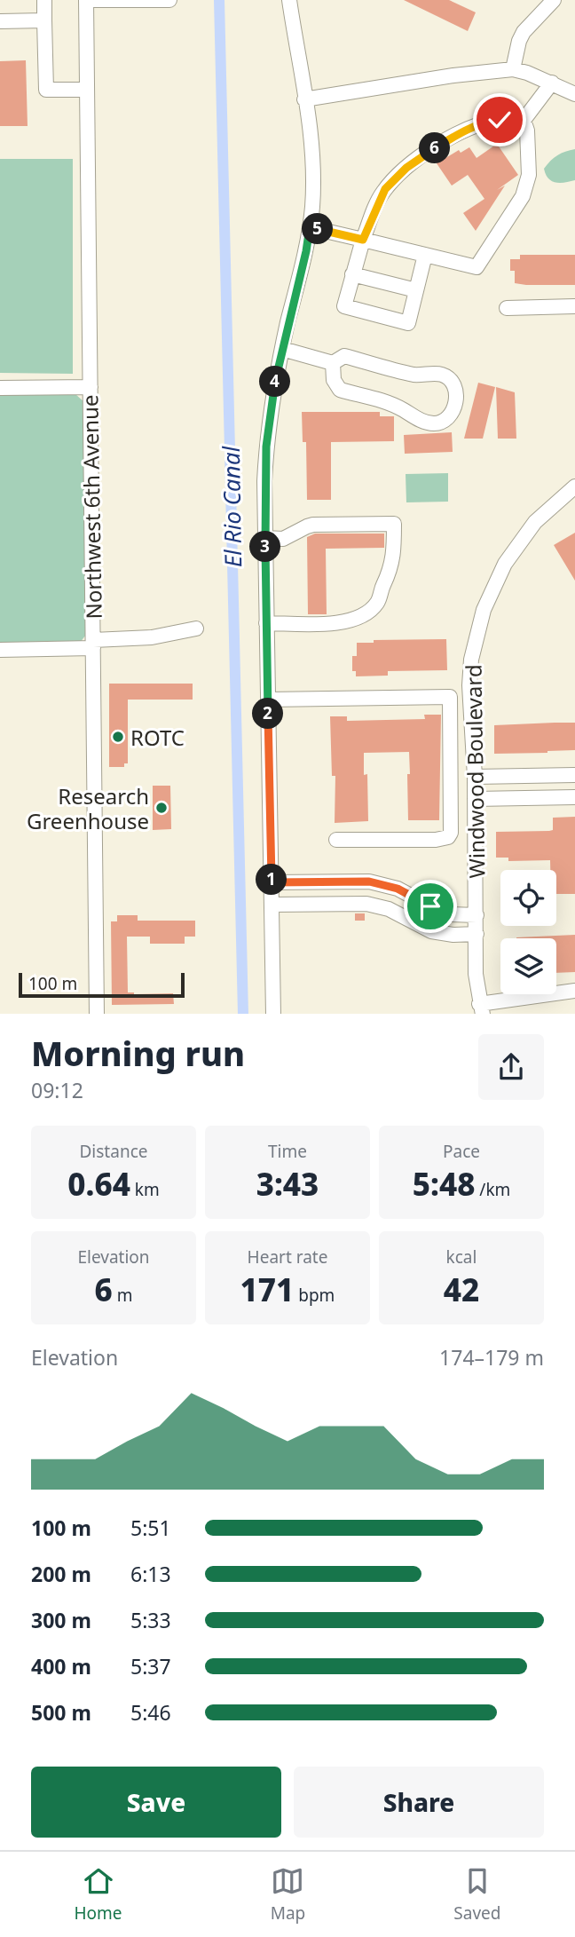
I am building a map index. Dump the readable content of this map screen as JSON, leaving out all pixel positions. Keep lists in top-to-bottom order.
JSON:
{
  "streets": {
    "street": ["Northwest 6th Avenue", "Windwood Boulevard"]
  },
  "water": ["El Rio Canal"],
  "places": ["ROTC", "Research Greenhouse"],
  "scale_bar": "100 m",
  "page": {
    "pins": [
      "6",
      "5",
      "4",
      "3",
      "2",
      "1"
    ],
    "scale": "100 m",
    "heading": ["Morning run", "09:12"],
    "stats": [
      ["Distance", "0.64 km"],
      ["Time", "3:43"],
      ["Pace", "5:48 /km"],
      ["Elevation", "6 m"],
      ["Heart rate", "171 bpm"],
      ["kcal", "42"]
    ],
    "chart": ["Elevation", "174–179 m"],
    "list": [
      {
        "name": "100 m",
        "note": "5:51"
      },
      {
        "name": "200 m",
        "note": "6:13"
      },
      {
        "name": "300 m",
        "note": "5:33"
      },
      {
        "name": "400 m",
        "note": "5:37"
      },
      {
        "name": "500 m",
        "note": "5:46"
      }
    ],
    "buttons": ["Save", "Share"],
    "tabs": ["Home", "Map", "Saved"]
  }
}
